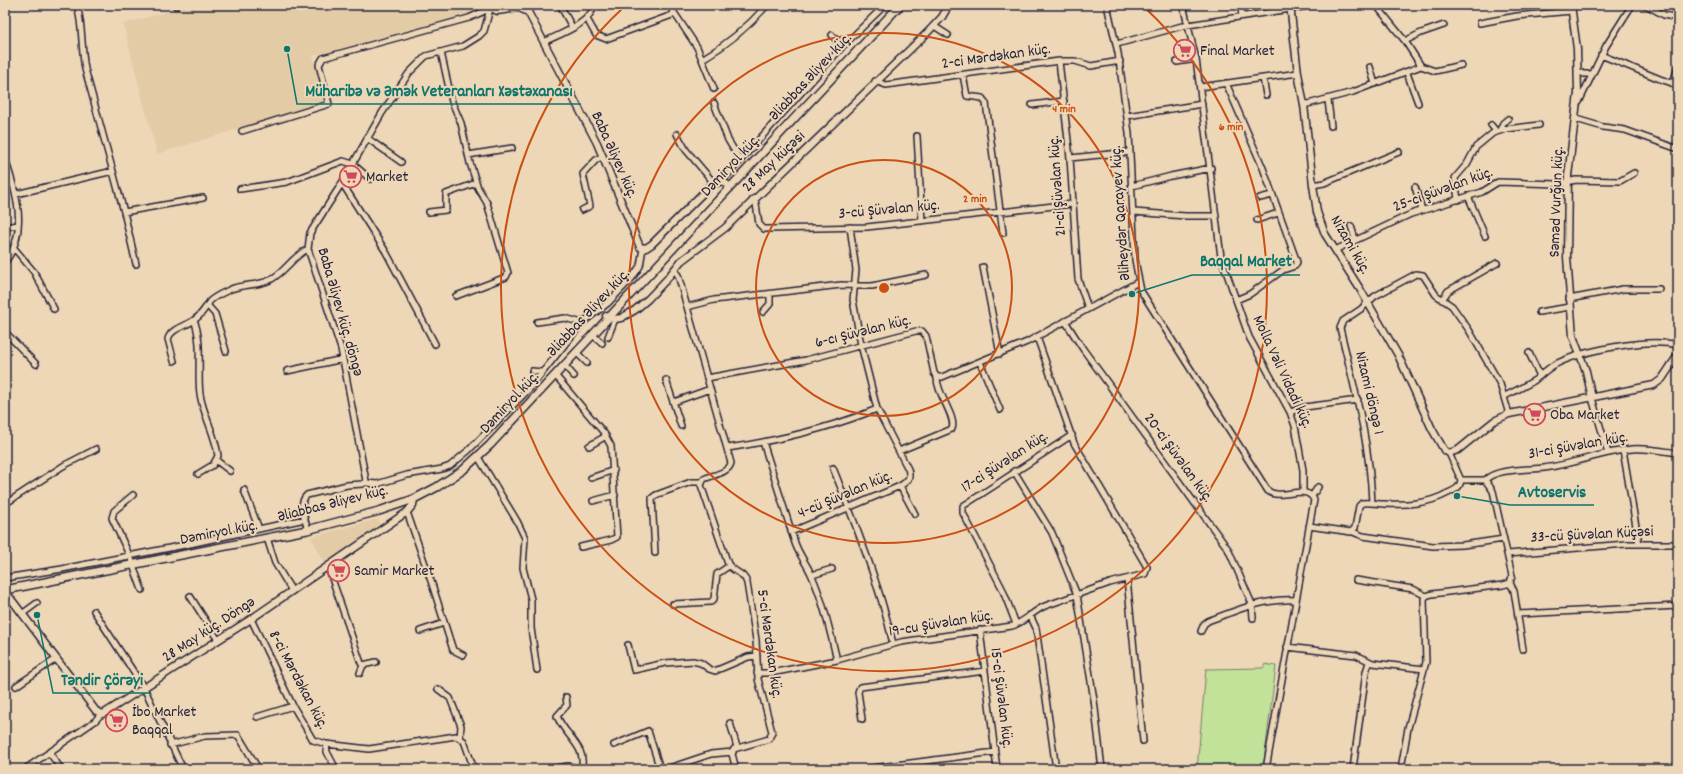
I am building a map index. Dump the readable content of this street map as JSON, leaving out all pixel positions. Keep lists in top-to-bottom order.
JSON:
{
  "streets": {
    "main road": ["Əliabbas Əliyev küç.", "Dəmiryol küç."],
    "street": [
      "2-ci Mərdəkan küç.",
      "Baba Əliyev küç.",
      "28 May küçəsi",
      "21-ci Şüvəlan küç.",
      "25-ci Şüvəlan küç.",
      "Səməd Vurğun küç.",
      "3-cü Şüvəlan küç.",
      "Əliheydər Qarayev küç.",
      "Nizami küç.",
      "Baba Əliyev küç. döngə",
      "6-cı Şüvəlan küç.",
      "Molla Vəli Vidadi küç.",
      "Nizami döngə 1",
      "31-ci Şüvəlan küç.",
      "20-ci Şüvəlan küç.",
      "17-ci Şüvəlan küç.",
      "4-cü Şüvəlan küç.",
      "33-cü Şüvəlan Küçəsi",
      "19-cu Şüvəlan küç.",
      "28 May küç. Döngə",
      "5-ci Mərdəkan küç.",
      "8-ci Mərdəkan küç.",
      "15-ci Şüvəlan küç."
    ]
  },
  "crossings": [
    ["2-ci Mərdəkan küç.", "28 May küçəsi"],
    ["2-ci Mərdəkan küç.", "21-ci Şüvəlan küç."],
    ["2-ci Mərdəkan küç.", "Əliheydər Qarayev küç."],
    ["Əliabbas Əliyev küç.", "28 May küçəsi"],
    ["Əliabbas Əliyev küç.", "Dəmiryol küç."],
    ["Baba Əliyev küç.", "Dəmiryol küç."],
    ["Baba Əliyev küç.", "Baba Əliyev küç. döngə"],
    ["28 May küçəsi", "Dəmiryol küç."],
    ["28 May küçəsi", "3-cü Şüvəlan küç."],
    ["Dəmiryol küç.", "Baba Əliyev küç. döngə"],
    ["Dəmiryol küç.", "28 May küç. Döngə"],
    ["21-ci Şüvəlan küç.", "3-cü Şüvəlan küç."],
    ["25-ci Şüvəlan küç.", "Səməd Vurğun küç."],
    ["25-ci Şüvəlan küç.", "Nizami küç."],
    ["3-cü Şüvəlan küç.", "4-cü Şüvəlan küç."],
    ["Əliheydər Qarayev küç.", "Molla Vəli Vidadi küç."],
    ["Nizami küç.", "Nizami döngə 1"],
    ["6-cı Şüvəlan küç.", "4-cü Şüvəlan küç."],
    ["17-ci Şüvəlan küç.", "19-cu Şüvəlan küç."],
    ["19-cu Şüvəlan küç.", "5-ci Mərdəkan küç."],
    ["19-cu Şüvəlan küç.", "15-ci Şüvəlan küç."],
    ["28 May küç. Döngə", "8-ci Mərdəkan küç."]
  ],
  "places": {
    "other": [
      "Müharibə və Əmək Veteranları Xəstəxanası",
      "Baqqal Market",
      "Avtoservis",
      "Təndir Çörəyi"
    ],
    "supermarket": [
      "Final Market",
      "Market",
      "Oba Market",
      "Samir Market",
      "İbo Market Baqqal"
    ]
  },
  "rings": ["4 min", "6 min", "2 min"]
}
